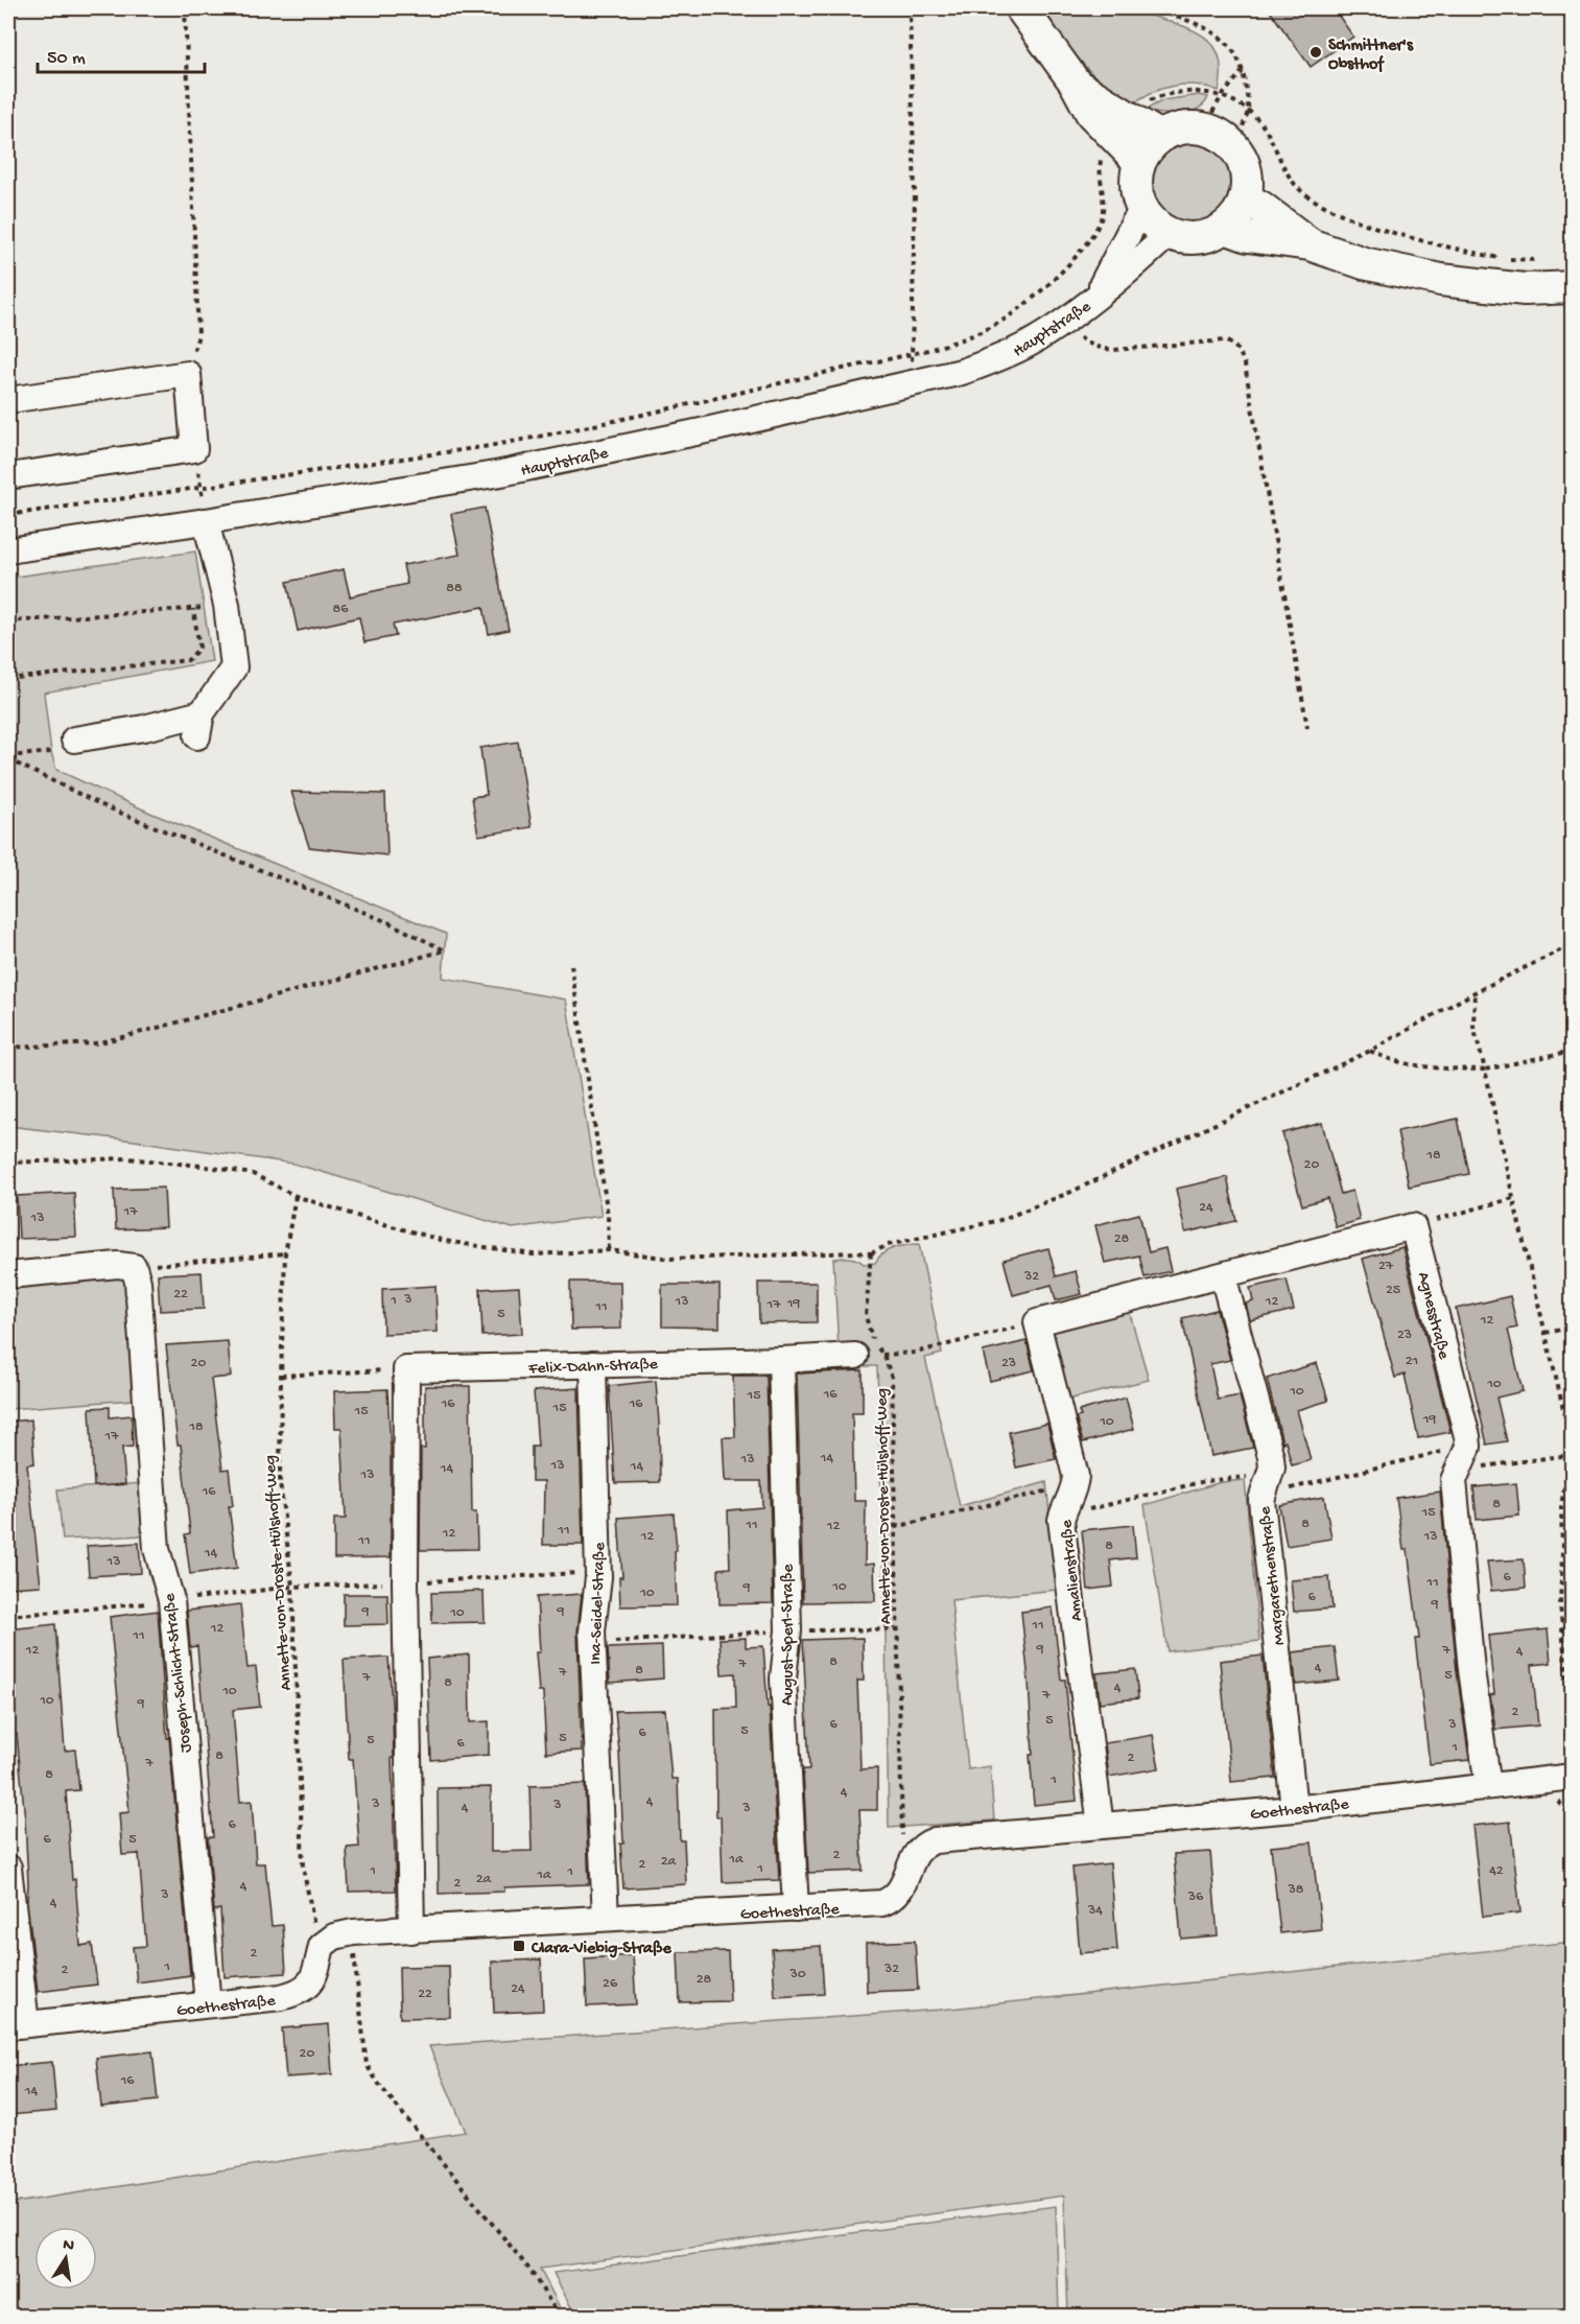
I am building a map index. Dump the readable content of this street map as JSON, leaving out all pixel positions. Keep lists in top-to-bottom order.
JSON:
{
  "streets": {
    "street": [
      "Hauptstraße",
      "Agnesstraße",
      "Felix-Dahn-Straße",
      "Amalienstraße",
      "Margarethenstraße",
      "Ina-Seidel-Straße",
      "August-Sperl-Straße",
      "Joseph-Schlicht-Straße",
      "Goethestraße"
    ],
    "path": ["Annette-von-Droste-Hülshoff-Weg"]
  },
  "crossings": [
    ["Agnesstraße", "Goethestraße"],
    ["Felix-Dahn-Straße", "Ina-Seidel-Straße"],
    ["Felix-Dahn-Straße", "August-Sperl-Straße"],
    ["Annette-von-Droste-Hülshoff-Weg", "Goethestraße"],
    ["Amalienstraße", "Goethestraße"],
    ["Margarethenstraße", "Goethestraße"],
    ["Ina-Seidel-Straße", "Goethestraße"],
    ["August-Sperl-Straße", "Goethestraße"],
    ["Joseph-Schlicht-Straße", "Goethestraße"]
  ],
  "places": {
    "other": ["Schmittner's Obsthof"],
    "transit": ["Clara-Viebig-Straße"]
  },
  "house_numbers": [
    "88",
    "86",
    "18",
    "20",
    "24",
    "17",
    "13",
    "28",
    "27",
    "32",
    "25",
    "22",
    "3",
    "1",
    "13",
    "12",
    "19",
    "17",
    "11",
    "5",
    "12",
    "23",
    "21",
    "20",
    "23",
    "10",
    "10",
    "16",
    "15",
    "16",
    "16",
    "15",
    "15",
    "19",
    "10",
    "18",
    "17",
    "14",
    "13",
    "13",
    "14",
    "14",
    "13",
    "16",
    "8",
    "15",
    "8",
    "11",
    "12",
    "11",
    "12",
    "12",
    "13",
    "11",
    "8",
    "14",
    "13",
    "6",
    "11",
    "10",
    "9",
    "10",
    "6",
    "9",
    "9",
    "9",
    "10",
    "11",
    "12",
    "11",
    "9",
    "12",
    "7",
    "4",
    "8",
    "7",
    "4",
    "8",
    "7",
    "5",
    "7",
    "8",
    "4",
    "10",
    "7",
    "10",
    "9",
    "2",
    "5",
    "6",
    "3",
    "5",
    "6",
    "5",
    "5",
    "6",
    "1",
    "8",
    "2",
    "7",
    "8",
    "1",
    "4",
    "4",
    "3",
    "3",
    "4",
    "3",
    "6",
    "6",
    "5",
    "2",
    "1a",
    "2a",
    "2",
    "1",
    "1",
    "42",
    "1",
    "1a",
    "2a",
    "2",
    "4",
    "38",
    "3",
    "36",
    "4",
    "34",
    "2",
    "1",
    "32",
    "2",
    "30",
    "28",
    "26",
    "24",
    "22",
    "20",
    "16",
    "14"
  ],
  "scale_bar": "50 m",
  "north": "top"
}
